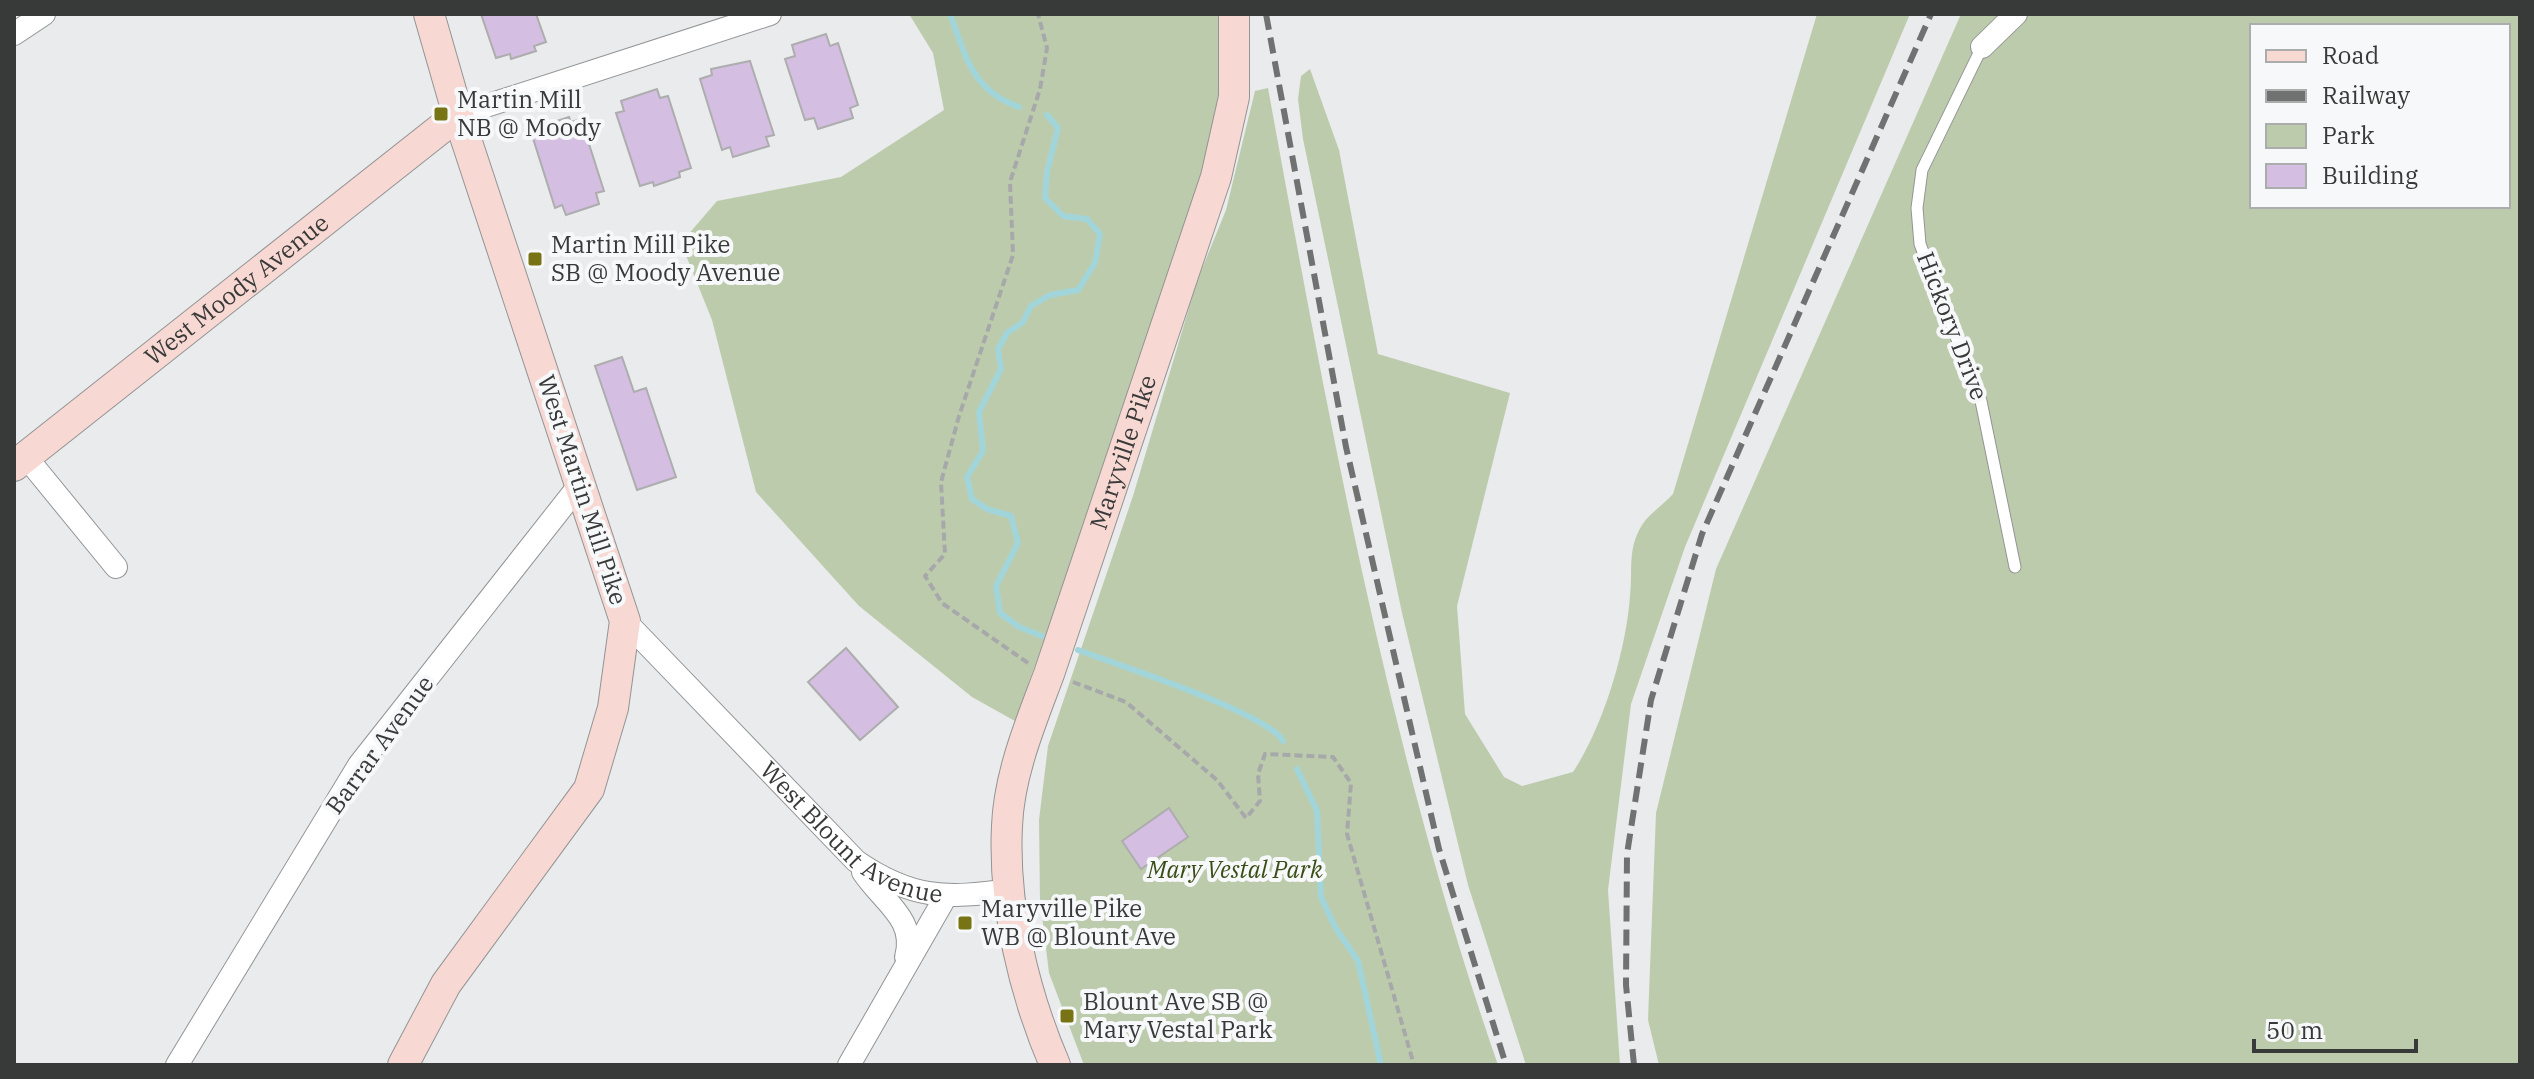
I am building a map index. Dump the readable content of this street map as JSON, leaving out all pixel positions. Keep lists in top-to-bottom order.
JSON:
{
  "streets": {
    "street": [
      "West Moody Avenue",
      "Hickory Drive",
      "Maryville Pike",
      "West Martin Mill Pike",
      "Barrar Avenue",
      "West Blount Avenue"
    ]
  },
  "crossings": [
    ["West Moody Avenue", "West Martin Mill Pike"],
    ["Maryville Pike", "West Blount Avenue"],
    ["West Martin Mill Pike", "Barrar Avenue"],
    ["West Martin Mill Pike", "West Blount Avenue"]
  ],
  "parks": ["Mary Vestal Park"],
  "places": {
    "transit": [
      "Martin Mill NB @ Moody",
      "Martin Mill Pike SB @ Moody Avenue",
      "Maryville Pike WB @ Blount Ave",
      "Blount Ave SB @ Mary Vestal Park"
    ]
  },
  "legend": [
    "Road",
    "Railway",
    "Park",
    "Building"
  ],
  "scale_bar": "50 m"
}
